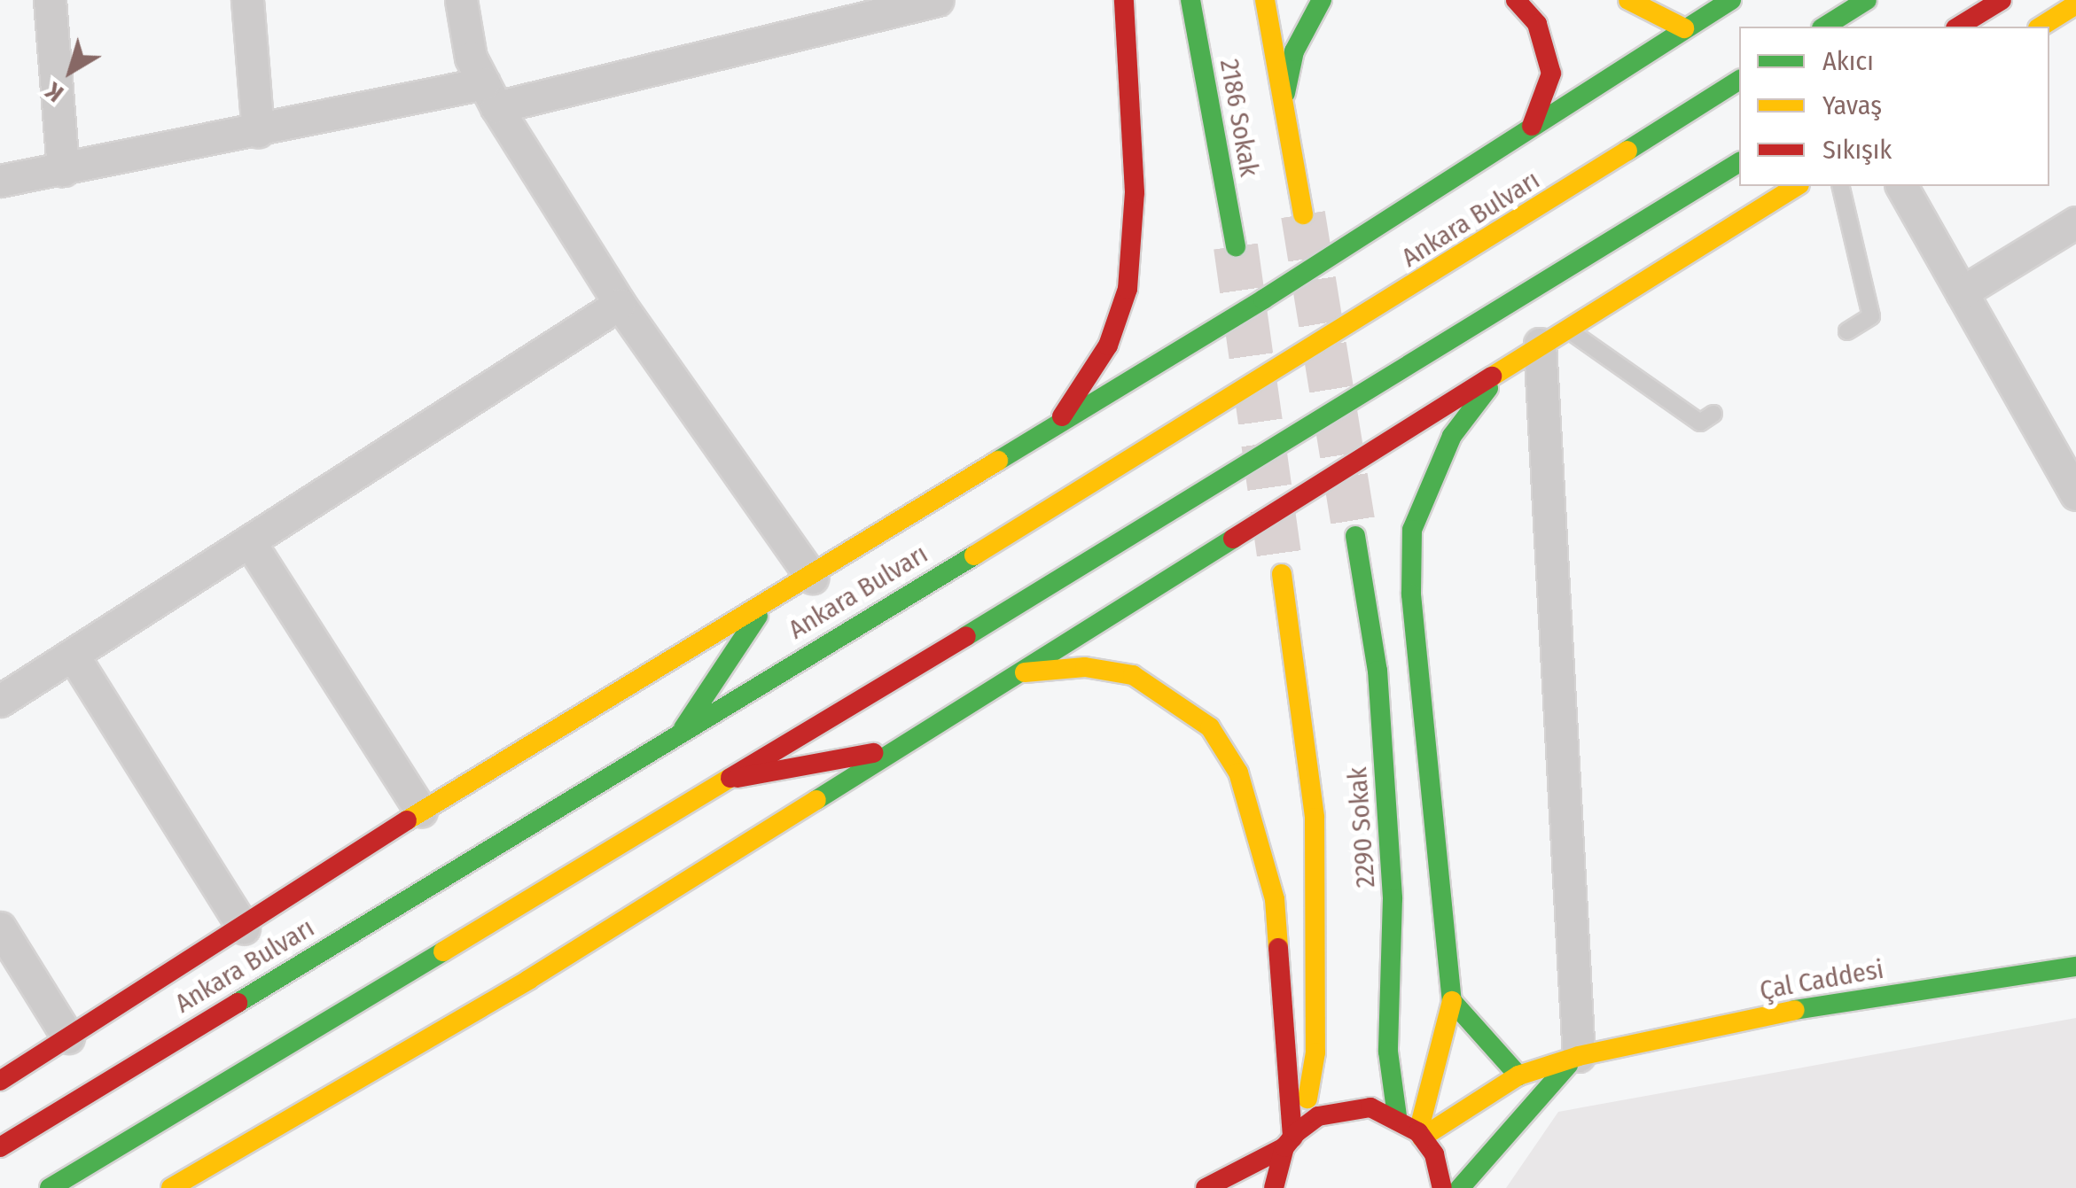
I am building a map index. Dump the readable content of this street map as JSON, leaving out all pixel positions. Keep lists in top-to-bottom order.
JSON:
{
  "streets": {
    "main road": [
      "2186 Sokak",
      "Ankara Bulvarı",
      "2290 Sokak",
      "Çal Caddesi"
    ]
  },
  "legend": ["Akıcı", "Yavaş", "Sıkışık"],
  "north": "bottom left"
}
